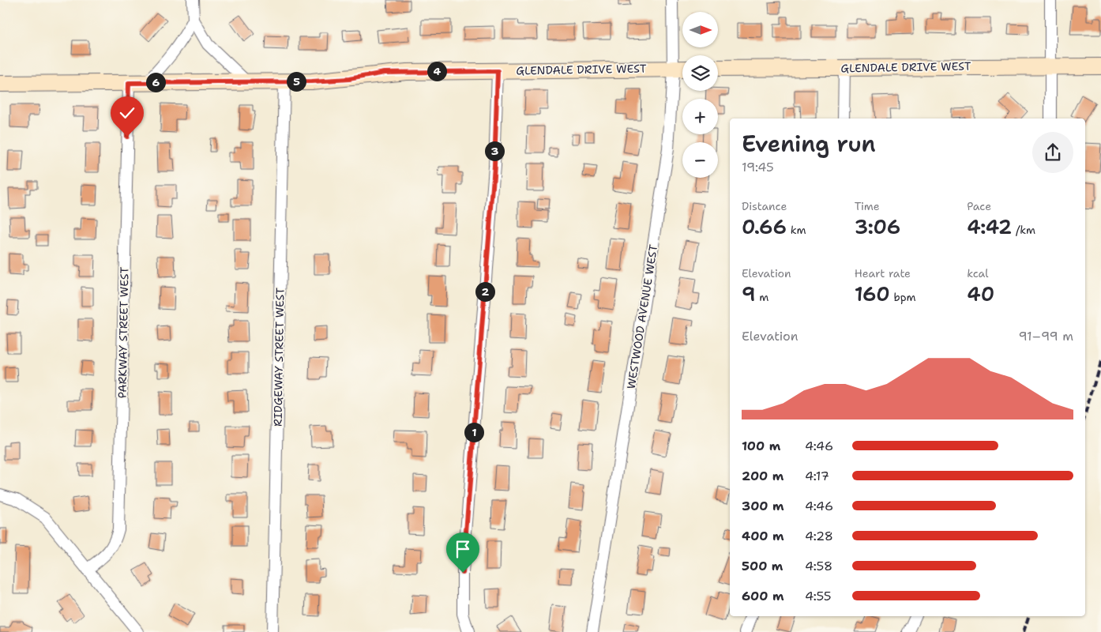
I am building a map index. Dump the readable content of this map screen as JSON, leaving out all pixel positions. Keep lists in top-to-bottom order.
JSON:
{
  "streets": {
    "street": [
      "GLENDALE DRIVE WEST",
      "WESTWOOD AVENUE WEST",
      "PARKWAY STREET WEST",
      "RIDGEWAY STREET WEST"
    ]
  },
  "crossings": [
    ["GLENDALE DRIVE WEST", "WESTWOOD AVENUE WEST"],
    ["GLENDALE DRIVE WEST", "PARKWAY STREET WEST"],
    ["GLENDALE DRIVE WEST", "RIDGEWAY STREET WEST"]
  ],
  "north": "right",
  "page": {
    "map_buttons": ["+", "−"],
    "pins": [
      "4",
      "5",
      "6",
      "3",
      "2",
      "1"
    ],
    "heading": ["Evening run", "19:45"],
    "stats": [
      ["Distance", "0.66 km"],
      ["Time", "3:06"],
      ["Pace", "4:42 /km"],
      ["Elevation", "9 m"],
      ["Heart rate", "160 bpm"],
      ["kcal", "40"]
    ],
    "chart": ["Elevation", "91–99 m"],
    "list": [
      {
        "name": "100 m",
        "note": "4:46"
      },
      {
        "name": "200 m",
        "note": "4:17"
      },
      {
        "name": "300 m",
        "note": "4:46"
      },
      {
        "name": "400 m",
        "note": "4:28"
      },
      {
        "name": "500 m",
        "note": "4:58"
      },
      {
        "name": "600 m",
        "note": "4:55"
      }
    ]
  }
}
